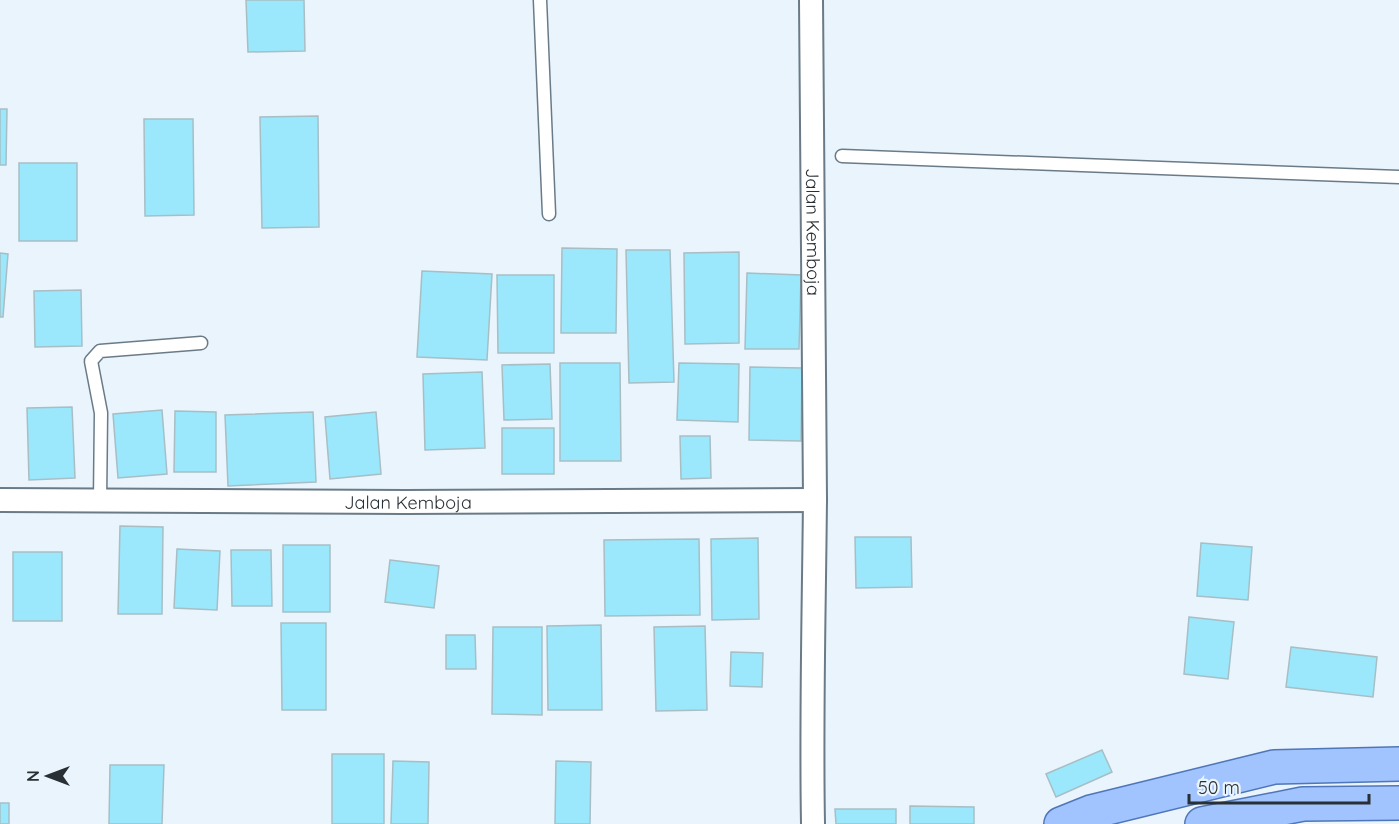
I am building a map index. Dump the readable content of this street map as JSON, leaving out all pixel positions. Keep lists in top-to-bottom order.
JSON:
{
  "streets": {
    "street": ["Jalan Kemboja"]
  },
  "scale_bar": "50 m",
  "north": "left"
}
